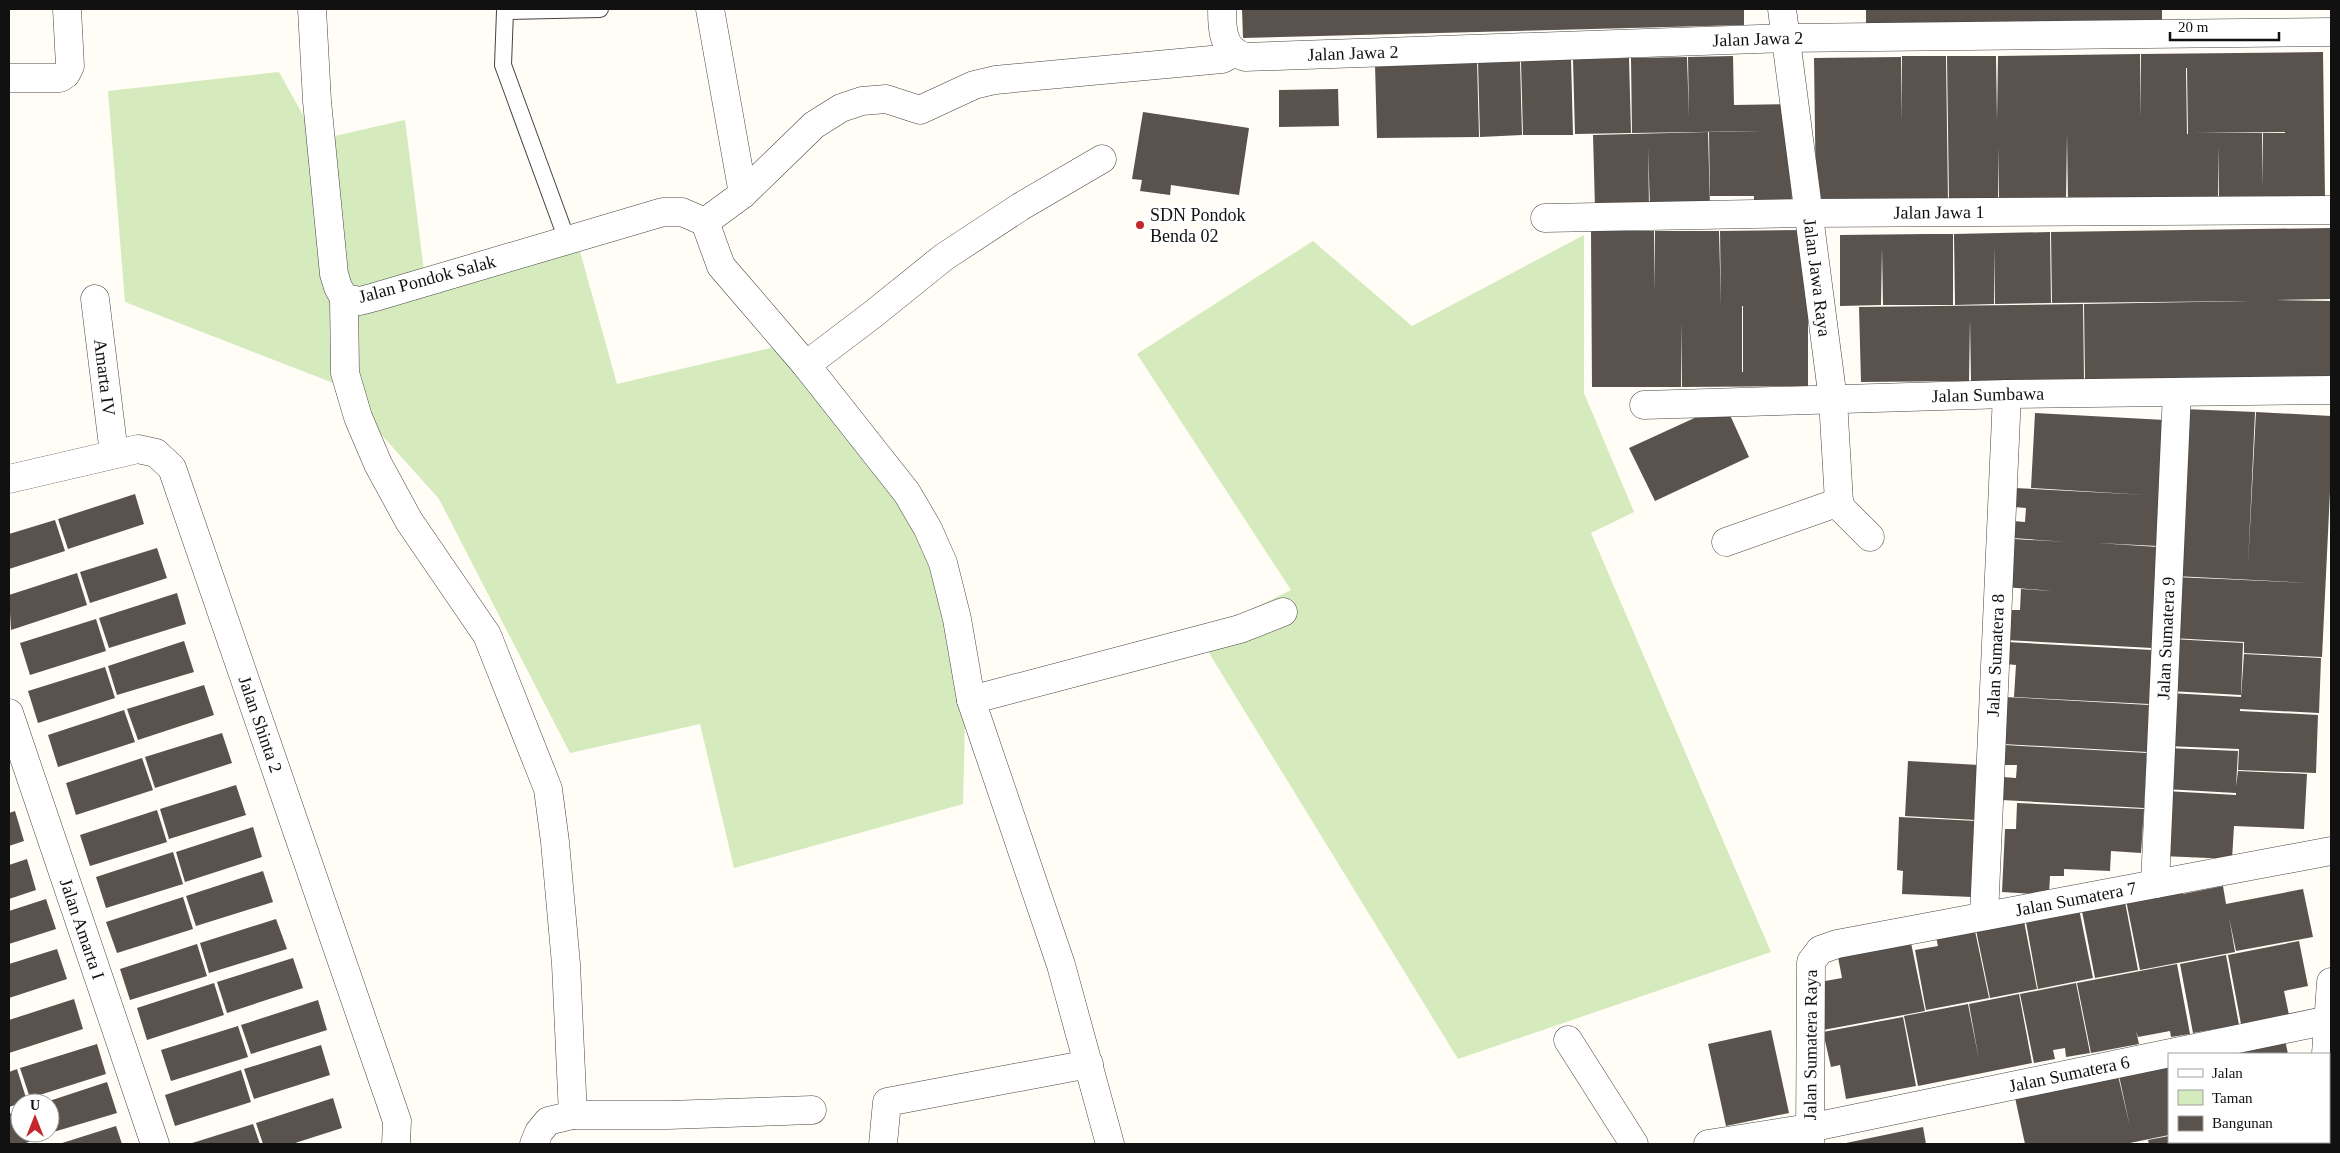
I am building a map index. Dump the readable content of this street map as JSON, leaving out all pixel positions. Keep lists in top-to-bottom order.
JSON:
{
  "streets": {
    "street": [
      "Jalan Jawa 2",
      "Jalan Jawa 1",
      "Jalan Jawa Raya",
      "Jalan Pondok Salak",
      "Amarta IV",
      "Jalan Sumbawa",
      "Jalan Sumatera 9",
      "Jalan Sumatera 8",
      "Jalan Shinta 2",
      "Jalan Sumatera 7",
      "Jalan Amarta I",
      "Jalan Sumatera Raya",
      "Jalan Sumatera 6"
    ]
  },
  "crossings": [
    ["Jalan Jawa 2", "Jalan Jawa Raya"],
    ["Jalan Jawa 1", "Jalan Jawa Raya"],
    ["Jalan Jawa Raya", "Jalan Sumbawa"],
    ["Amarta IV", "Jalan Shinta 2"],
    ["Jalan Sumbawa", "Jalan Sumatera 9"],
    ["Jalan Sumbawa", "Jalan Sumatera 8"],
    ["Jalan Sumatera 9", "Jalan Sumatera 7"],
    ["Jalan Sumatera 8", "Jalan Sumatera 7"],
    ["Jalan Sumatera 7", "Jalan Sumatera Raya"],
    ["Jalan Sumatera Raya", "Jalan Sumatera 6"]
  ],
  "places": ["SDN Pondok Benda 02"],
  "legend": ["Jalan", "Taman", "Bangunan"],
  "scale_bar": "20 m",
  "north": "top"
}
